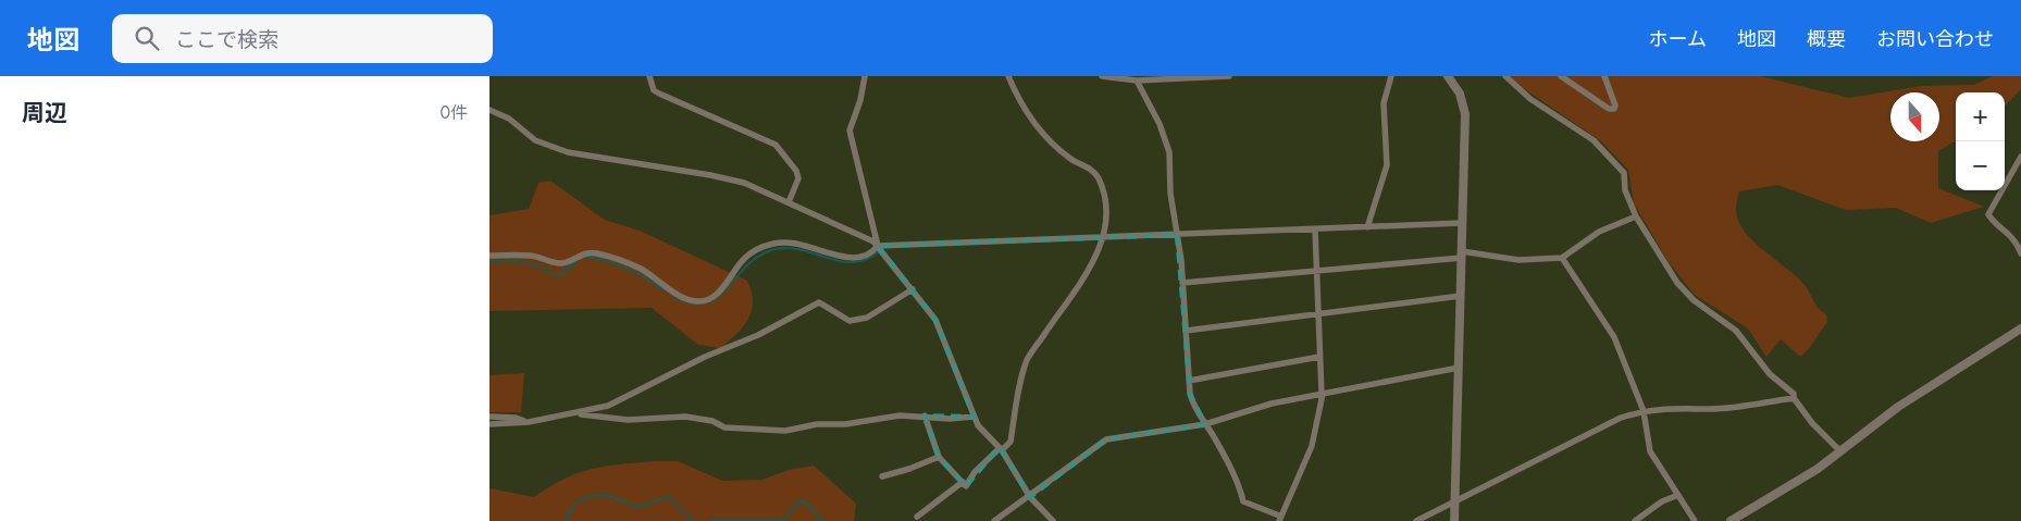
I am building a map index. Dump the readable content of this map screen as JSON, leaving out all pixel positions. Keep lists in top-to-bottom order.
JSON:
{
  "north": "bottom",
  "page": {
    "header": "地図",
    "search": "ここで検索",
    "nav": [
      "ホーム",
      "地図",
      "概要",
      "お問い合わせ"
    ],
    "heading": ["周辺", "0件"],
    "map_buttons": ["+", "−"]
  }
}
